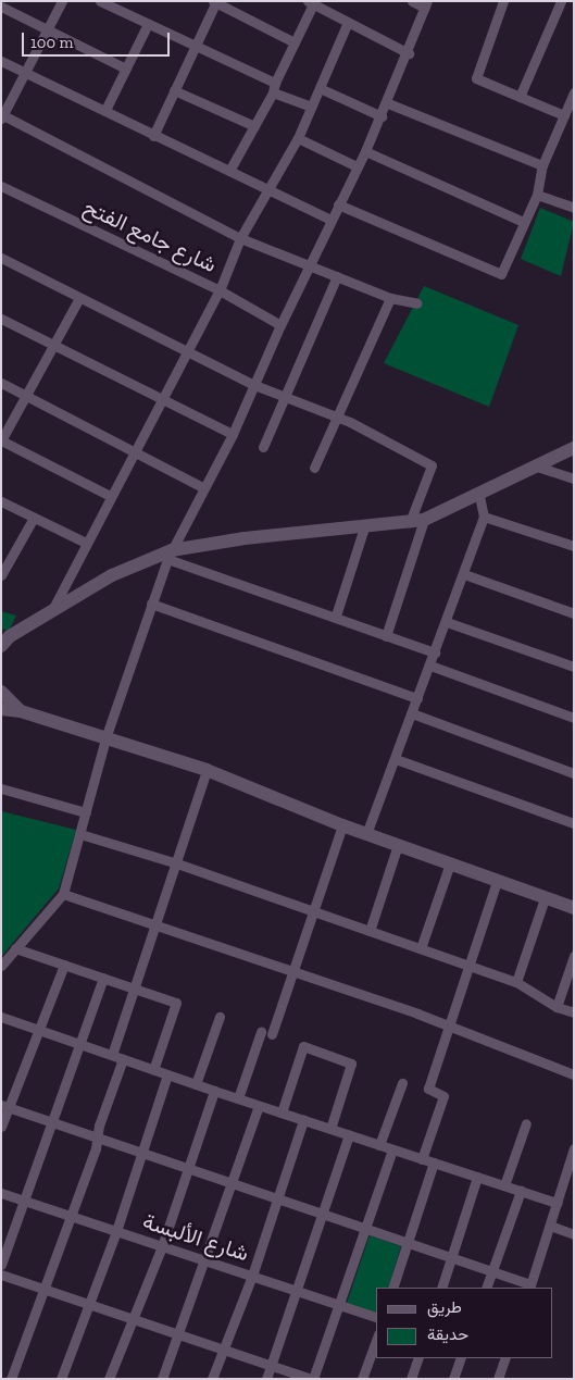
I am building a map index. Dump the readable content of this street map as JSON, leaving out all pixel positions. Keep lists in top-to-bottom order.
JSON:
{
  "streets": {
    "street": ["شارع جامع الفتح", "شارع الألبسة"]
  },
  "legend": ["طريق", "حديقة"],
  "scale_bar": "100 m"
}
